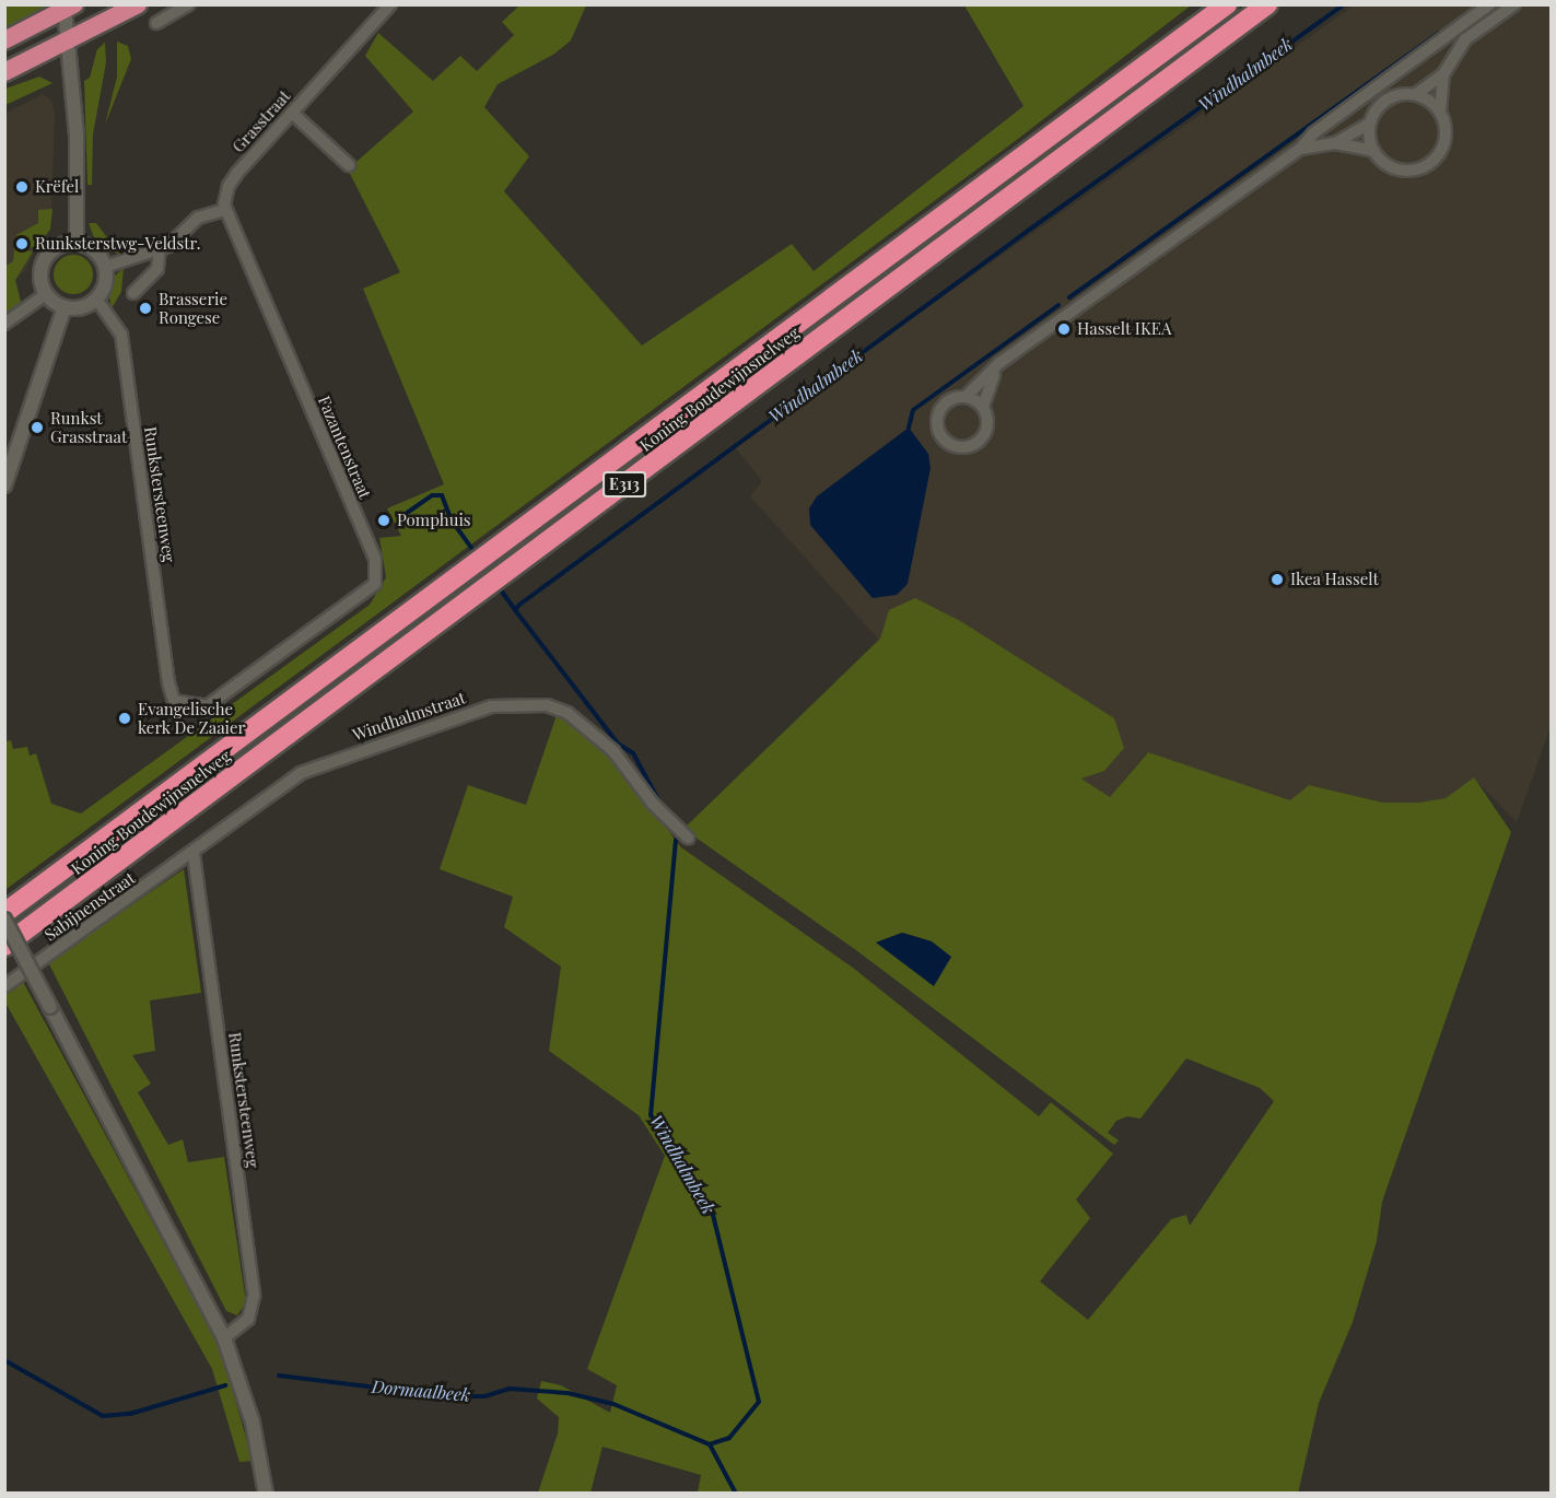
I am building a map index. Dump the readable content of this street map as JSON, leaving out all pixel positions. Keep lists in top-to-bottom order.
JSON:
{
  "streets": {
    "highway": ["Koning Boudewijnsnelweg", "E313"],
    "street": [
      "Grasstraat",
      "Fazantenstraat",
      "Runkstersteenweg",
      "Windhalmstraat",
      "Sabijnenstraat"
    ]
  },
  "crossings": [
    ["Grasstraat", "Fazantenstraat"],
    ["Fazantenstraat", "Runkstersteenweg"],
    ["Runkstersteenweg", "Windhalmstraat"],
    ["Runkstersteenweg", "Sabijnenstraat"],
    ["Windhalmstraat", "Sabijnenstraat"]
  ],
  "water": ["Windhalmbeek", "Dormaalbeek"],
  "places": [
    "Krëfel",
    "Runksterstwg-Veldstr.",
    "Brasserie Rongese",
    "Hasselt IKEA",
    "Runkst Grasstraat",
    "Pomphuis",
    "Ikea Hasselt",
    "Evangelische kerk De Zaaier"
  ]
}
